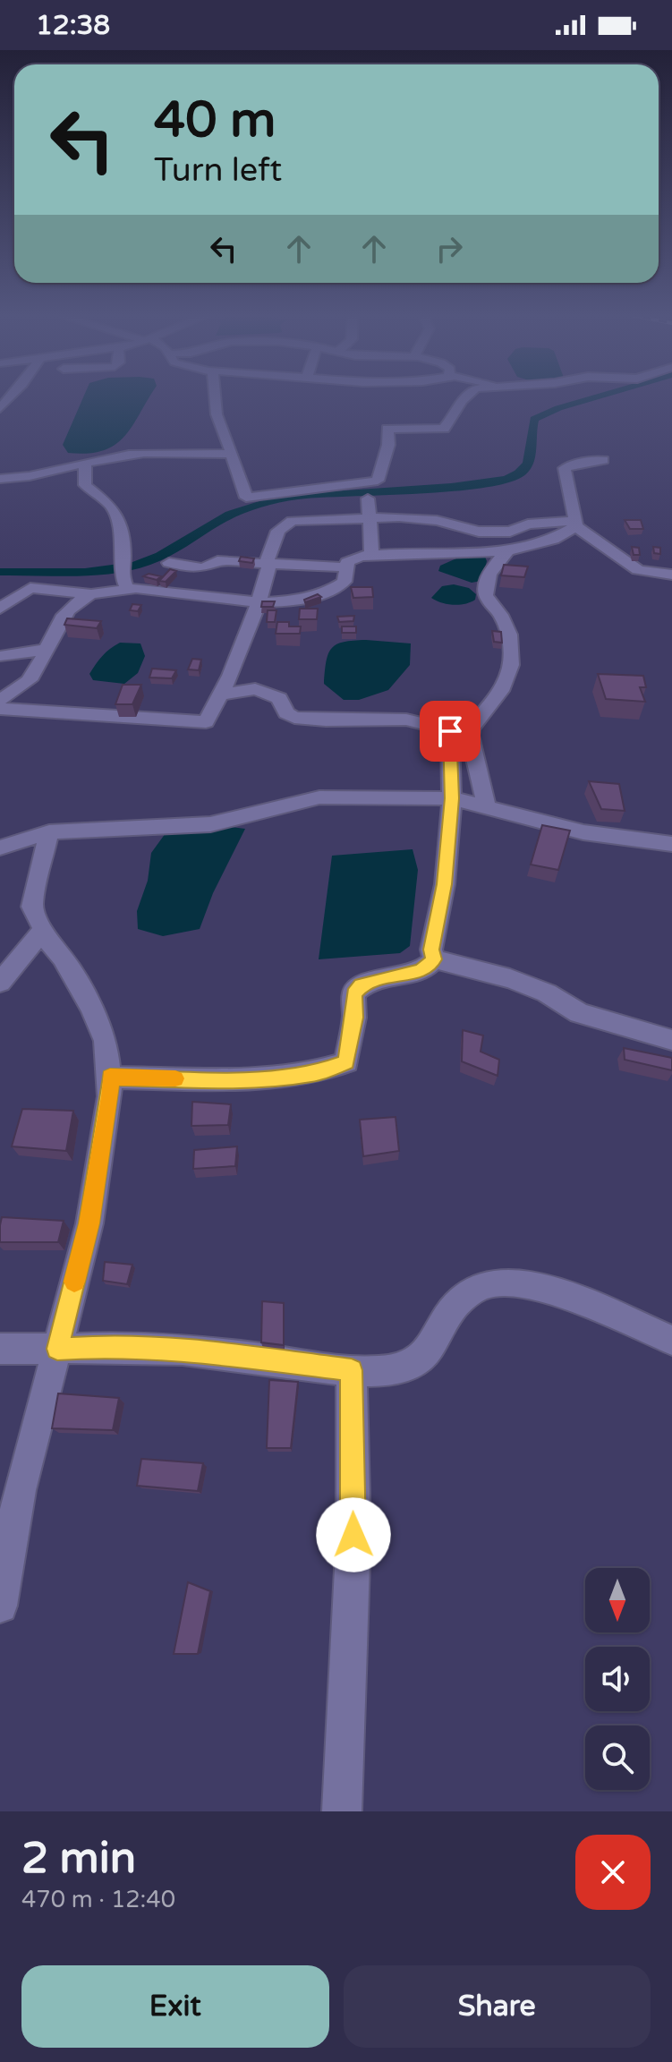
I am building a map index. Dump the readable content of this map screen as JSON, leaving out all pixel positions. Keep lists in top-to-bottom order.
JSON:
{
  "north": "bottom",
  "page": {
    "status": "12:38",
    "turn": ["40 m", "Turn left"],
    "heading": ["2 min", "470 m · 12:40"],
    "buttons": ["Exit", "Share"]
  }
}
